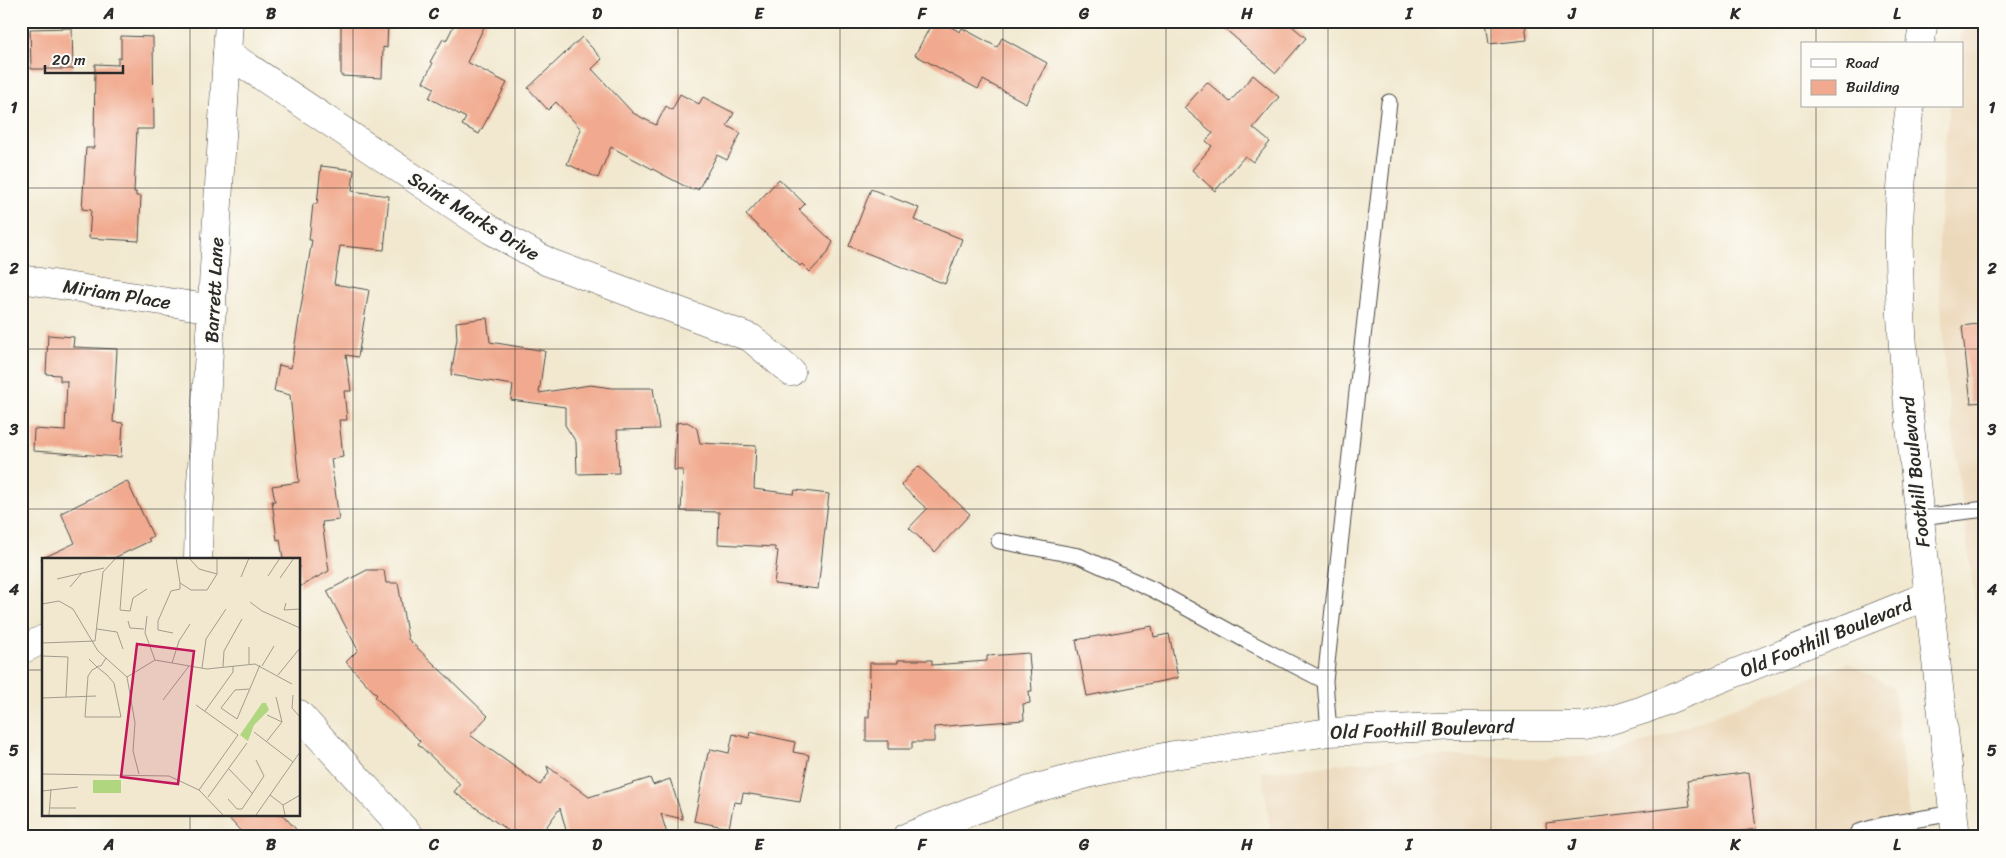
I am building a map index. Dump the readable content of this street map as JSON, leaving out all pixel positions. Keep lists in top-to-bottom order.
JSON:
{
  "streets": {
    "street": [
      "Saint Marks Drive",
      "Barrett Lane",
      "Miriam Place",
      "Foothill Boulevard",
      "Old Foothill Boulevard"
    ]
  },
  "crossings": [
    ["Saint Marks Drive", "Barrett Lane"],
    ["Barrett Lane", "Miriam Place"],
    ["Foothill Boulevard", "Old Foothill Boulevard"]
  ],
  "legend": ["Road", "Building"],
  "scale_bar": "20 m",
  "grid": {
    "columns": [
      "A",
      "B",
      "C",
      "D",
      "E",
      "F",
      "G",
      "H",
      "I",
      "J",
      "K",
      "L"
    ],
    "rows": [
      "1",
      "2",
      "3",
      "4",
      "5"
    ]
  }
}
